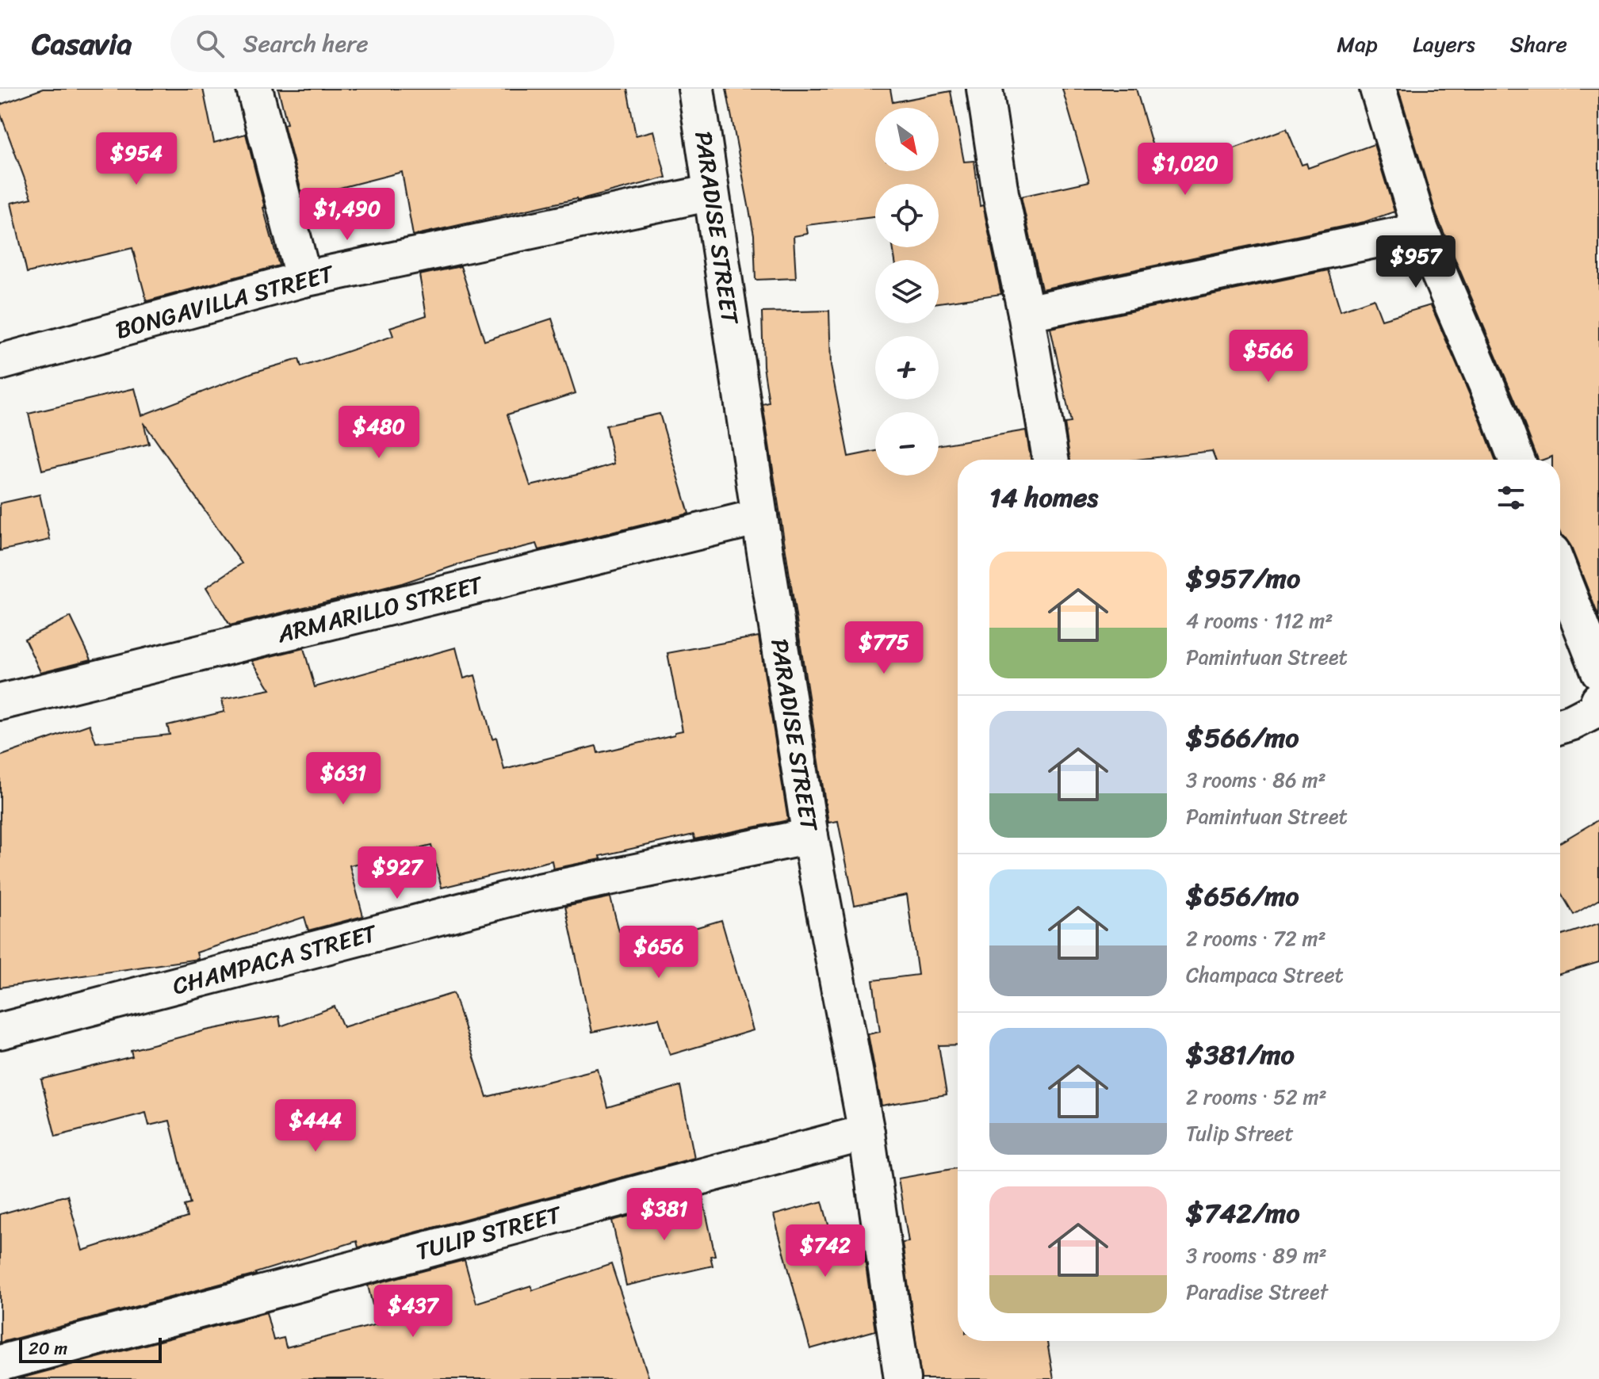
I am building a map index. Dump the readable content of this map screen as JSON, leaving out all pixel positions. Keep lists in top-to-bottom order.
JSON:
{
  "streets": {
    "street": [
      "PARADISE STREET",
      "BONGAVILLA STREET",
      "ARMARILLO STREET",
      "CHAMPACA STREET",
      "TULIP STREET"
    ]
  },
  "crossings": [
    ["PARADISE STREET", "BONGAVILLA STREET"],
    ["PARADISE STREET", "ARMARILLO STREET"],
    ["PARADISE STREET", "CHAMPACA STREET"],
    ["PARADISE STREET", "TULIP STREET"]
  ],
  "scale_bar": "20 m",
  "north": "bottom right",
  "page": {
    "header": "Casavia",
    "search": "Search here",
    "nav": ["Map", "Layers", "Share"],
    "map_buttons": ["+", "−"],
    "price": [
      "$954",
      "$1,020",
      "$1,490",
      "$957",
      "$566",
      "$480",
      "$775",
      "$631",
      "$927",
      "$656",
      "$444",
      "$381",
      "$742",
      "$437"
    ],
    "heading": "14 homes",
    "list": [
      {
        "name": "$957/mo",
        "note": "4 rooms · 112 m² · Pamintuan Street"
      },
      {
        "name": "$566/mo",
        "note": "3 rooms · 86 m² · Pamintuan Street"
      },
      {
        "name": "$656/mo",
        "note": "2 rooms · 72 m² · Champaca Street"
      },
      {
        "name": "$381/mo",
        "note": "2 rooms · 52 m² · Tulip Street"
      },
      {
        "name": "$742/mo",
        "note": "3 rooms · 89 m² · Paradise Street"
      }
    ],
    "scale": "20 m"
  }
}
